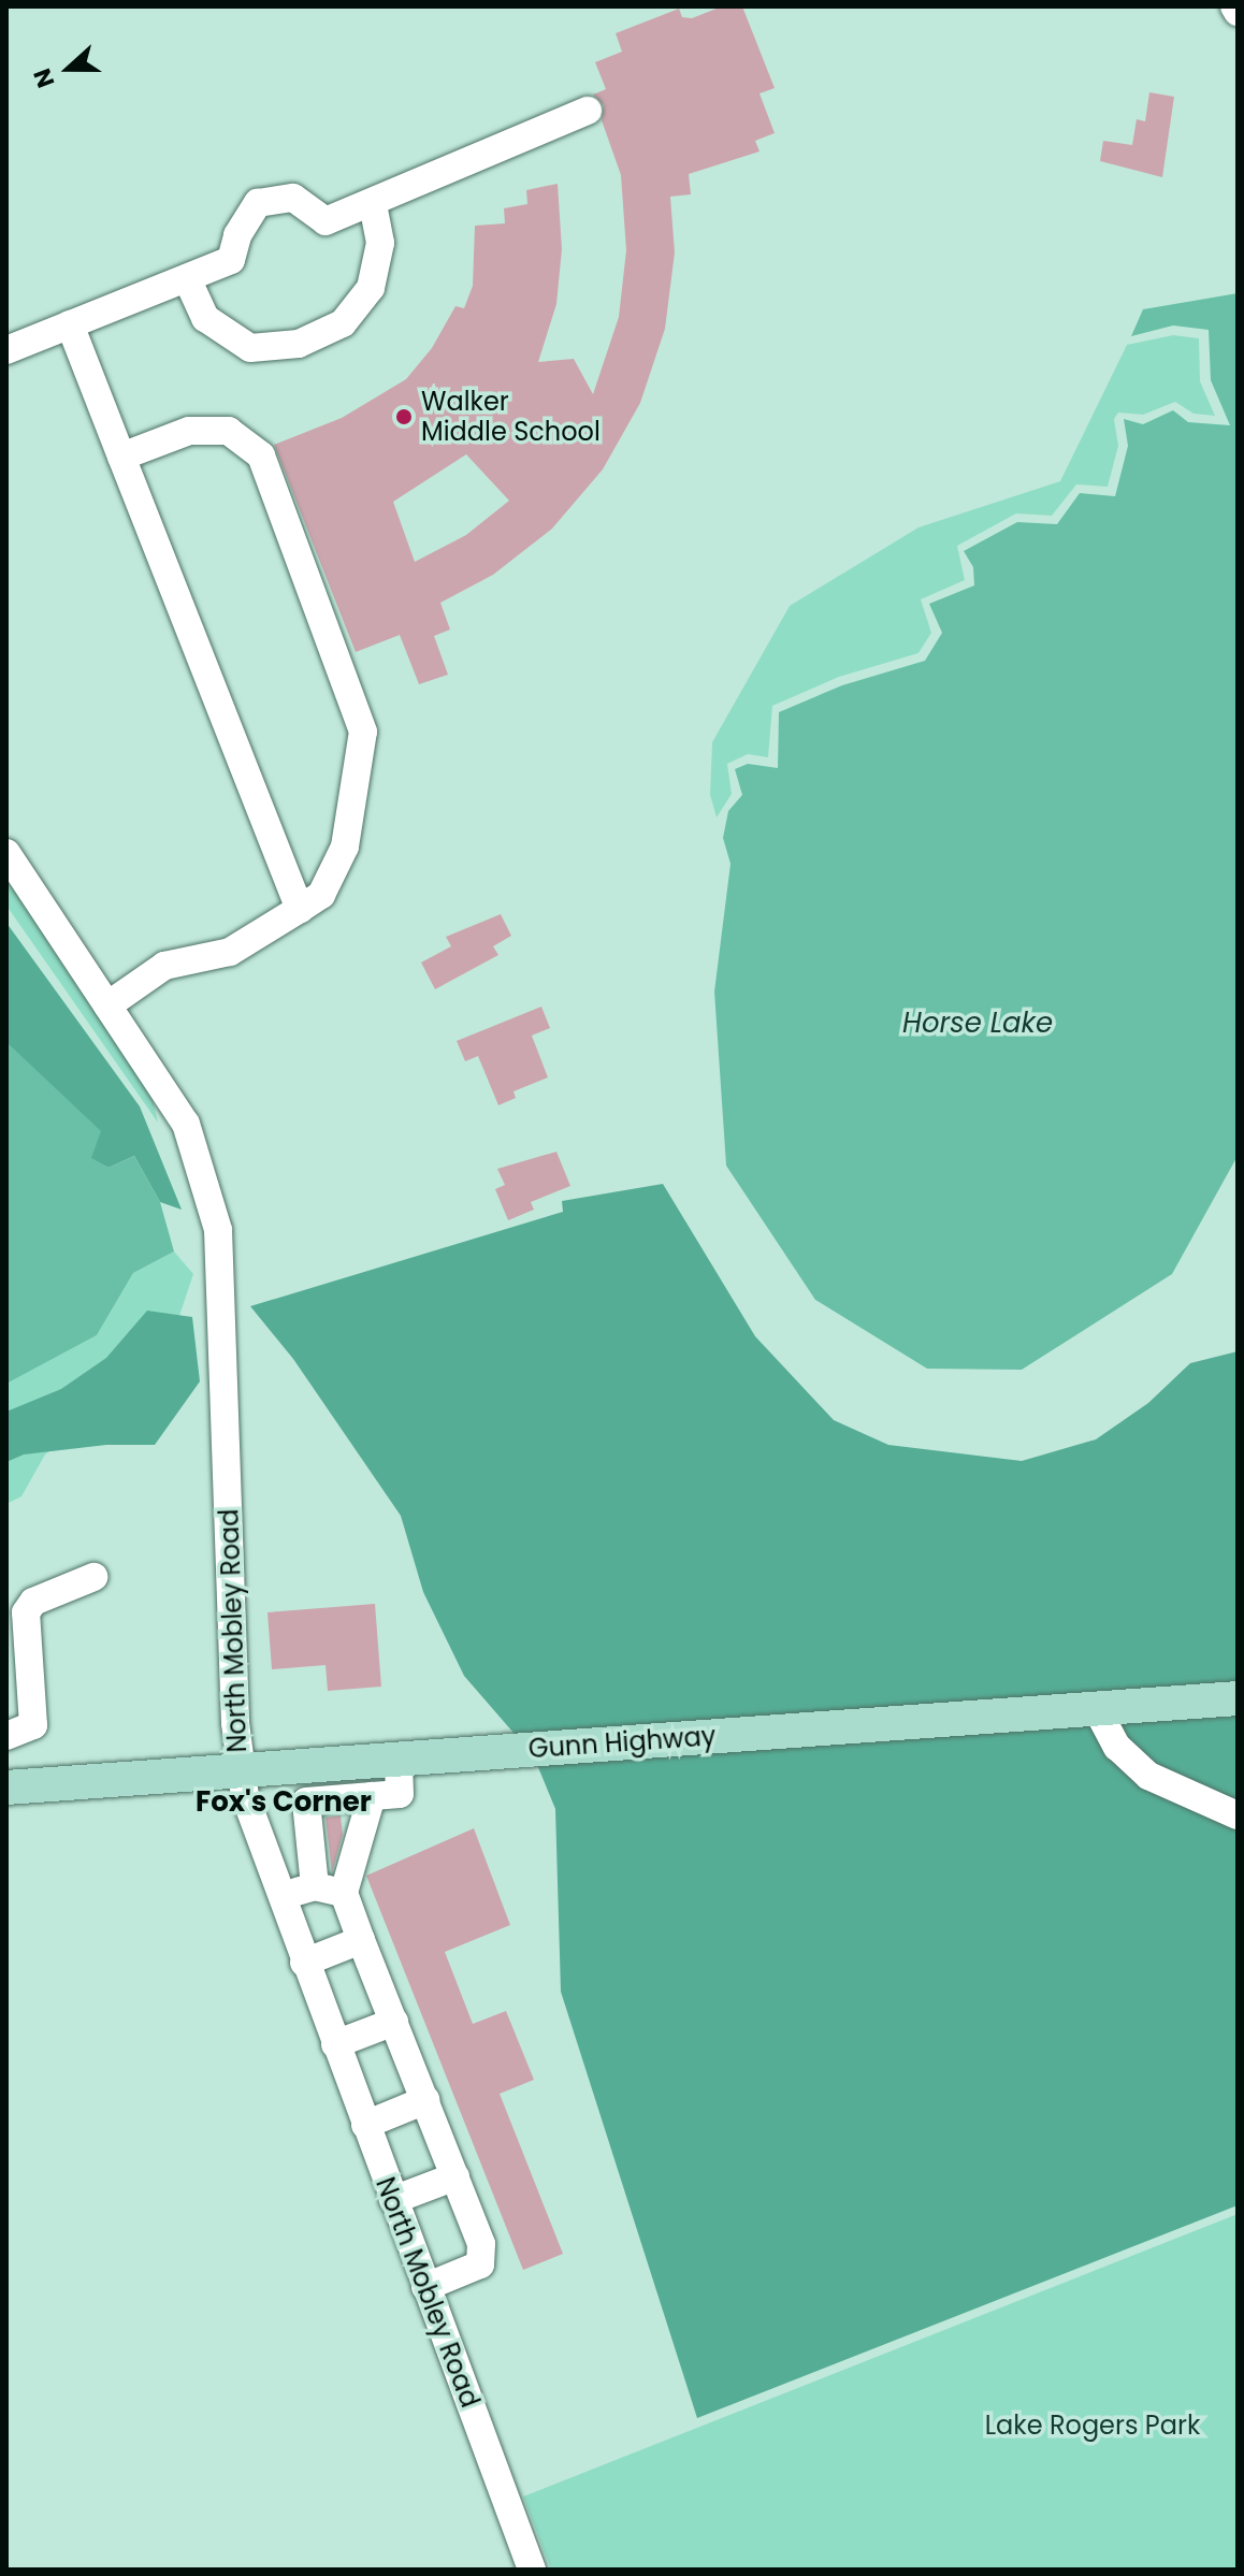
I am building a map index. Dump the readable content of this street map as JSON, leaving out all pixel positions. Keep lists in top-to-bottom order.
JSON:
{
  "streets": {
    "main road": ["Gunn Highway"],
    "street": ["North Mobley Road"]
  },
  "crossings": [
    ["North Mobley Road", "Gunn Highway"]
  ],
  "districts": ["Fox's Corner"],
  "water": ["Horse Lake"],
  "parks": ["Lake Rogers Park"],
  "places": ["Walker Middle School"],
  "north": "left"
}
